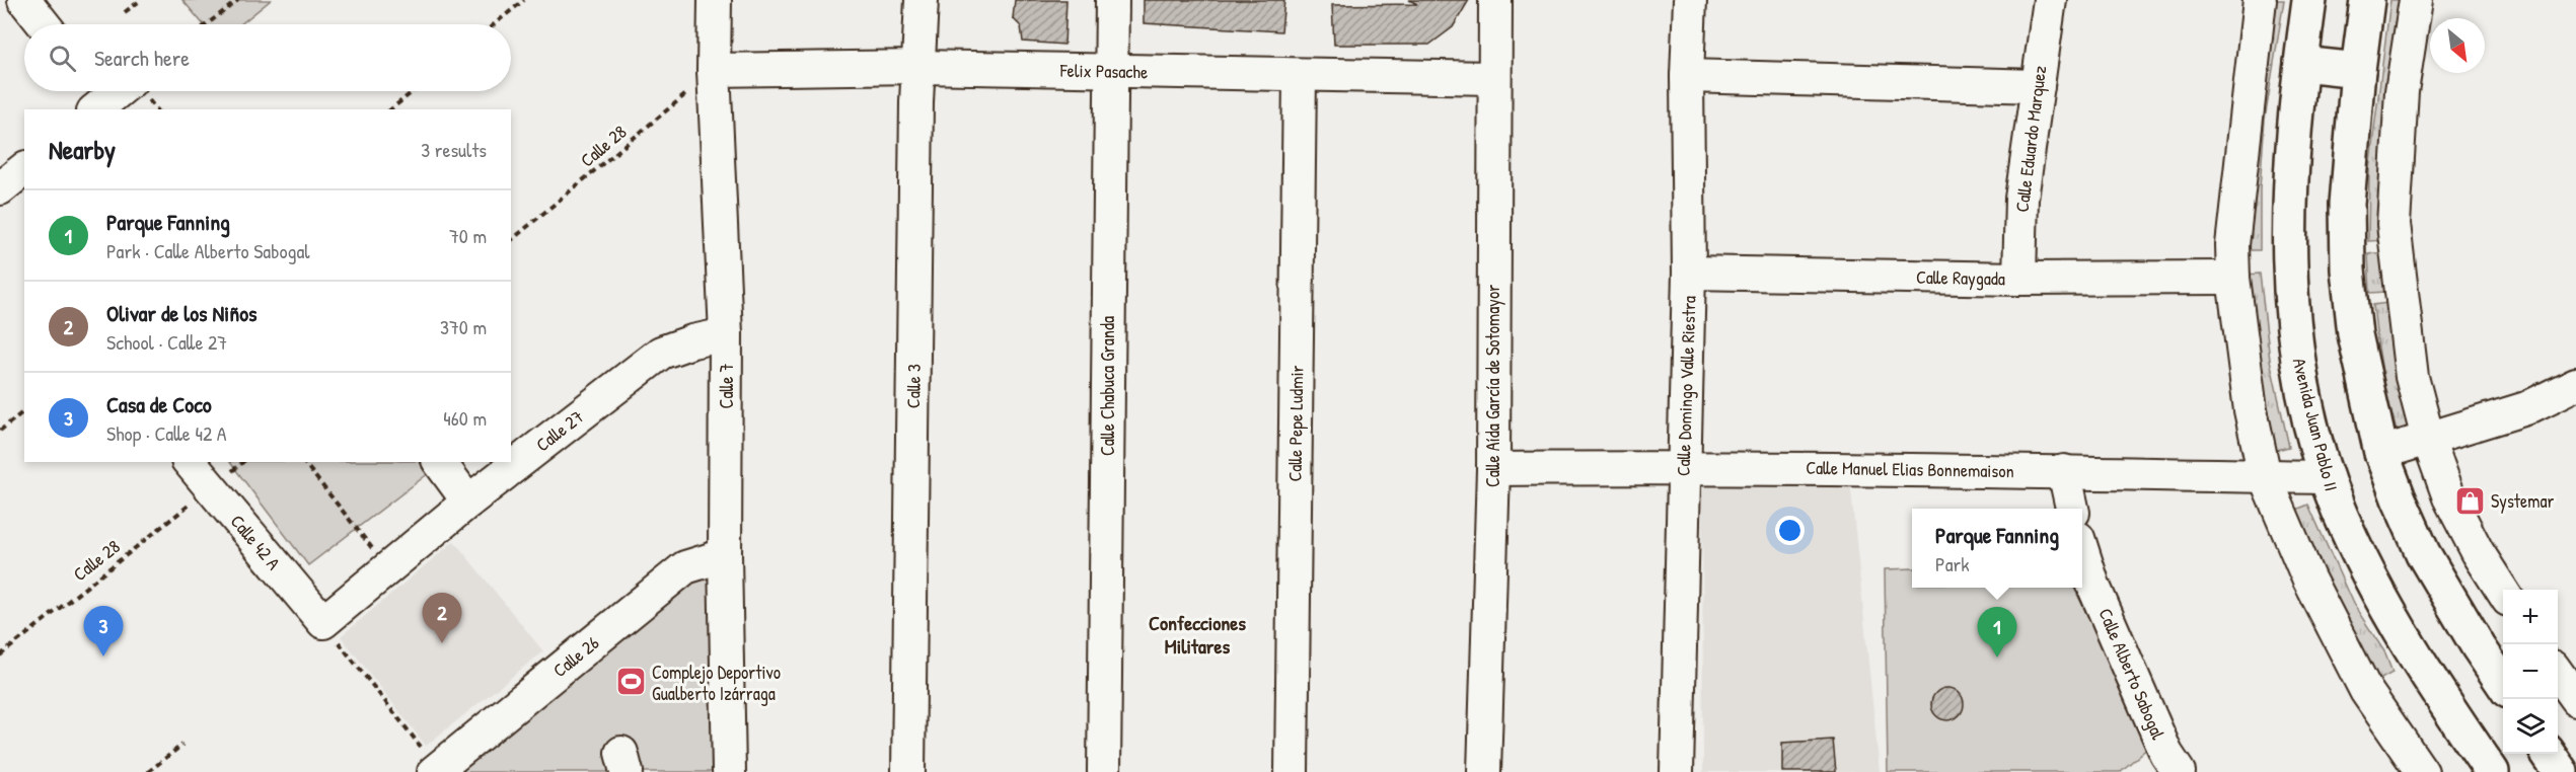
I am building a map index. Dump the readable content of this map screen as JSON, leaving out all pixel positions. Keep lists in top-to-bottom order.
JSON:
{
  "streets": {
    "main road": ["Avenida Juan Pablo II"],
    "street": [
      "Felix Pasache",
      "Calle Eduardo Marquez",
      "Calle Raygada",
      "Calle 7",
      "Calle 3",
      "Calle Chabuca Granda",
      "Calle Aída García de Sotomayor",
      "Calle Domingo Valle Riestra",
      "Calle Pepe Ludmir",
      "Calle 27",
      "Calle Manuel Elias Bonnemaison",
      "Calle 42 A",
      "Calle 26",
      "Calle Alberto Sabogal"
    ],
    "path": ["Calle 28"]
  },
  "crossings": [
    ["Felix Pasache", "Calle 28"],
    ["Felix Pasache", "Calle 7"],
    ["Felix Pasache", "Calle 3"],
    ["Felix Pasache", "Calle Chabuca Granda"],
    ["Felix Pasache", "Calle Aída García de Sotomayor"],
    ["Felix Pasache", "Calle Pepe Ludmir"],
    ["Calle Eduardo Marquez", "Calle Raygada"],
    ["Calle 28", "Calle 7"],
    ["Calle 28", "Calle 42 A"],
    ["Calle Raygada", "Calle Domingo Valle Riestra"],
    ["Calle 7", "Calle 27"],
    ["Calle 7", "Calle 26"],
    ["Calle Aída García de Sotomayor", "Calle Manuel Elias Bonnemaison"],
    ["Calle Domingo Valle Riestra", "Calle Manuel Elias Bonnemaison"],
    ["Avenida Juan Pablo II", "Calle Manuel Elias Bonnemaison"],
    ["Calle 27", "Calle 42 A"]
  ],
  "districts": ["Confecciones Militares"],
  "places": {
    "shop": ["Systemar"],
    "sports": ["Complejo Deportivo Gualberto Izárraga"]
  },
  "north": "bottom right",
  "page": {
    "search": "Search here",
    "heading": ["Nearby", "3 results"],
    "list": [
      {
        "mark": "1",
        "name": "Parque Fanning",
        "note": "Park · Calle Alberto Sabogal",
        "value": "70 m"
      },
      {
        "mark": "2",
        "name": "Olivar de los Niños",
        "note": "School · Calle 27",
        "value": "370 m"
      },
      {
        "mark": "3",
        "name": "Casa de Coco",
        "note": "Shop · Calle 42 A",
        "value": "460 m"
      }
    ],
    "popup": ["Parque Fanning", "Park"],
    "map_buttons": ["+", "−"],
    "pins": ["2", "3", "1"]
  }
}
